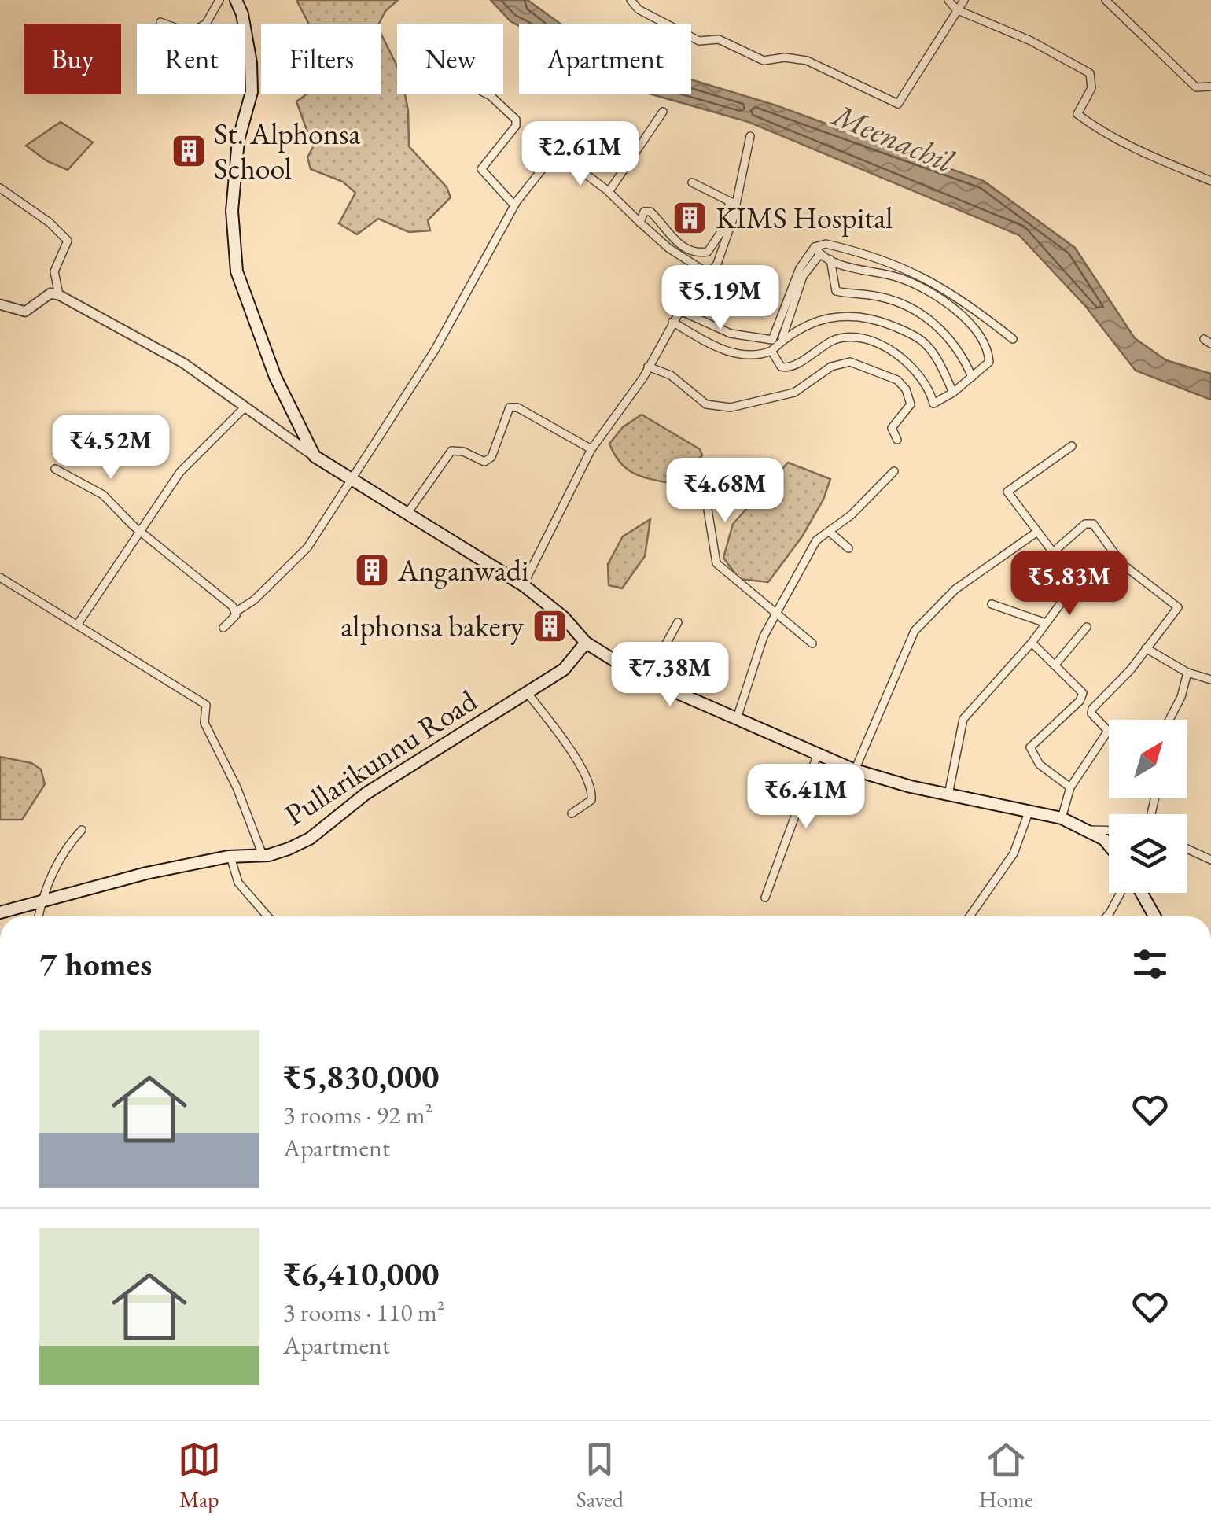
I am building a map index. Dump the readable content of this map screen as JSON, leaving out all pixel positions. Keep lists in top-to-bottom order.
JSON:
{
  "streets": {
    "main road": ["Pullarikunnu Road"]
  },
  "water": ["Meenachil"],
  "places": {
    "building": [
      "St. Alphonsa School",
      "KIMS Hospital",
      "Anganwadi",
      "alphonsa bakery"
    ]
  },
  "north": "top right",
  "page": {
    "chip": [
      "Buy",
      "Rent",
      "Filters",
      "New",
      "Apartment"
    ],
    "price": [
      "₹2.61M",
      "₹5.19M",
      "₹4.52M",
      "₹4.68M",
      "₹5.83M",
      "₹7.38M",
      "₹6.41M"
    ],
    "heading": "7 homes",
    "list": [
      {
        "name": "₹5,830,000",
        "note": "3 rooms · 92 m² · Apartment"
      },
      {
        "name": "₹6,410,000",
        "note": "3 rooms · 110 m² · Apartment"
      }
    ],
    "tabs": ["Map", "Saved", "Home"]
  }
}
